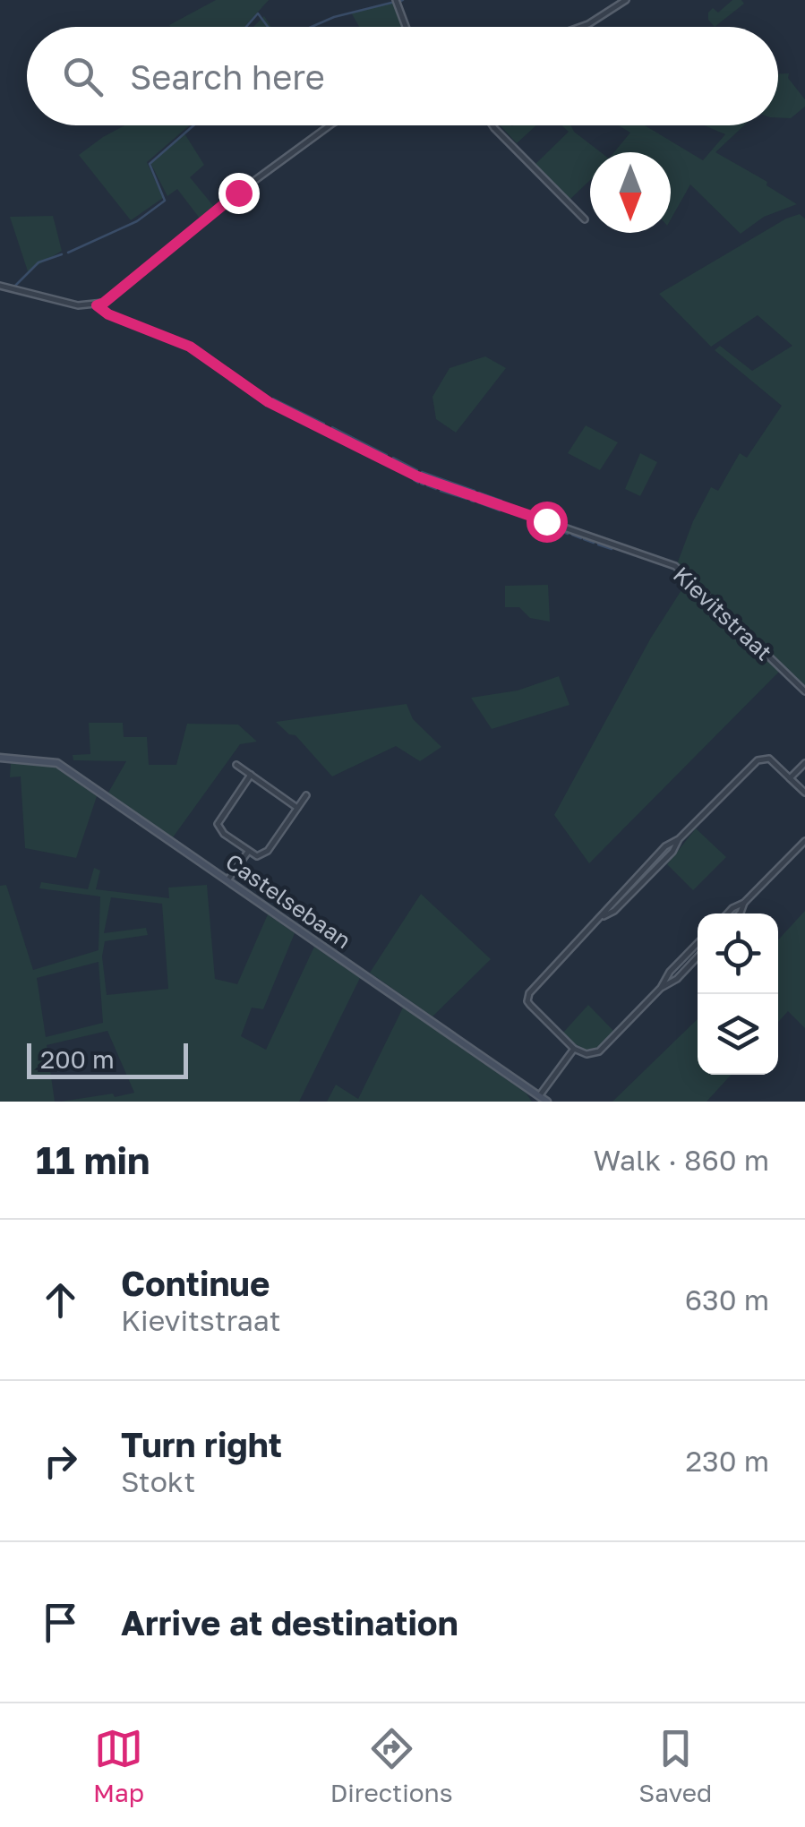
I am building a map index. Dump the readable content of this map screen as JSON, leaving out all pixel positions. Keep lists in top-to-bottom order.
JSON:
{
  "streets": {
    "street": ["Kievitstraat", "Castelsebaan"]
  },
  "scale_bar": "200 m",
  "north": "bottom",
  "page": {
    "search": "Search here",
    "scale": "200 m",
    "heading": ["11 min", "Walk · 860 m"],
    "list": [
      ["Continue", "Kievitstraat", "630 m"],
      ["Turn right", "Stokt", "230 m"],
      "Arrive at destination"
    ],
    "nav": ["Map", "Directions", "Saved"]
  }
}
